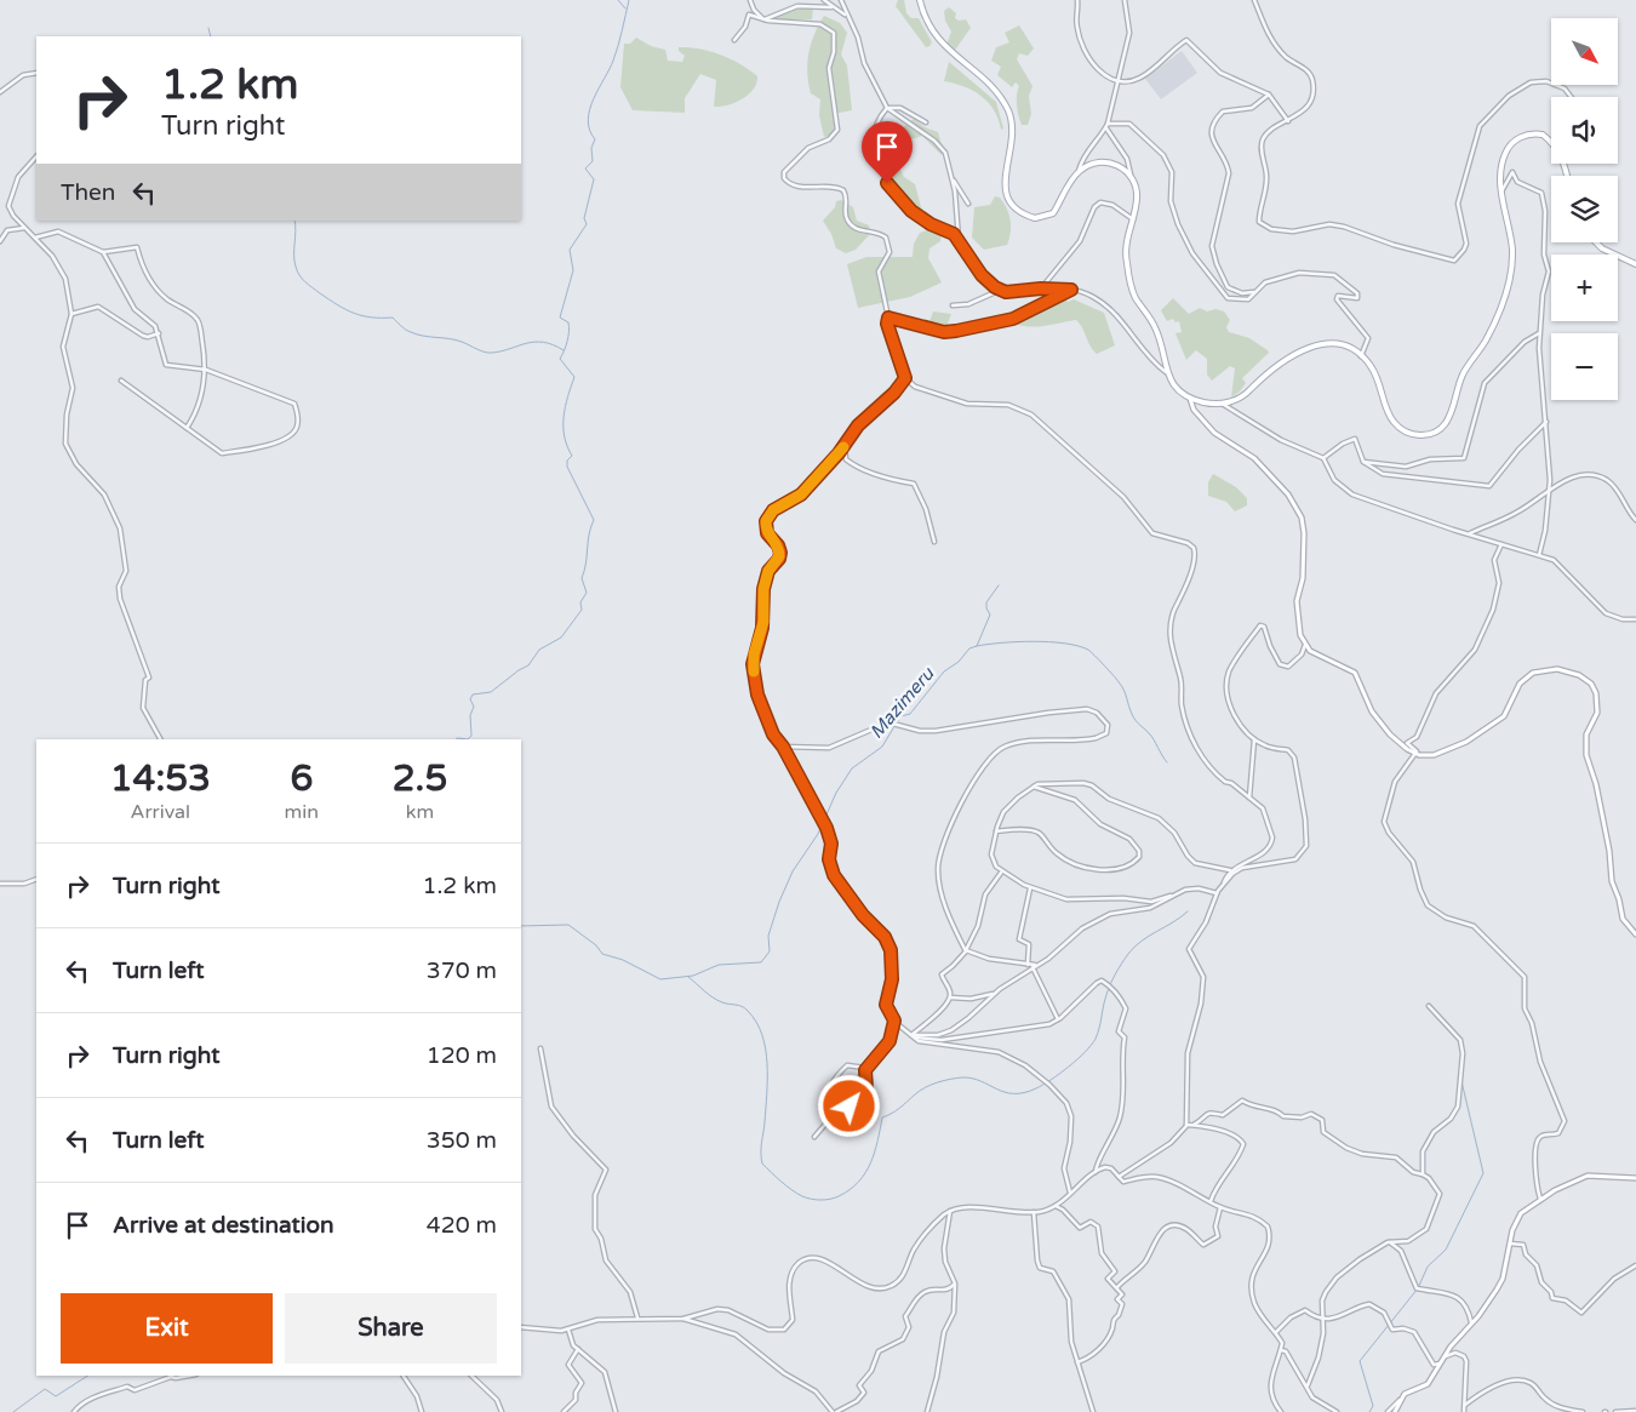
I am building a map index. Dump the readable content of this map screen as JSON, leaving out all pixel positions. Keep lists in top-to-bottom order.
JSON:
{
  "water": ["Mazimeru"],
  "north": "bottom right",
  "page": {
    "map_buttons": ["+", "−"],
    "turn": ["1.2 km", "Turn right"],
    "then": "Then",
    "eta": [
      "14:53",
      "Arrival",
      "6",
      "min",
      "2.5",
      "km"
    ],
    "list": [
      {
        "name": "Turn right",
        "value": "1.2 km"
      },
      {
        "name": "Turn left",
        "value": "370 m"
      },
      {
        "name": "Turn right",
        "value": "120 m"
      },
      {
        "name": "Turn left",
        "value": "350 m"
      },
      {
        "name": "Arrive at destination",
        "value": "420 m"
      }
    ],
    "buttons": ["Exit", "Share"]
  }
}
